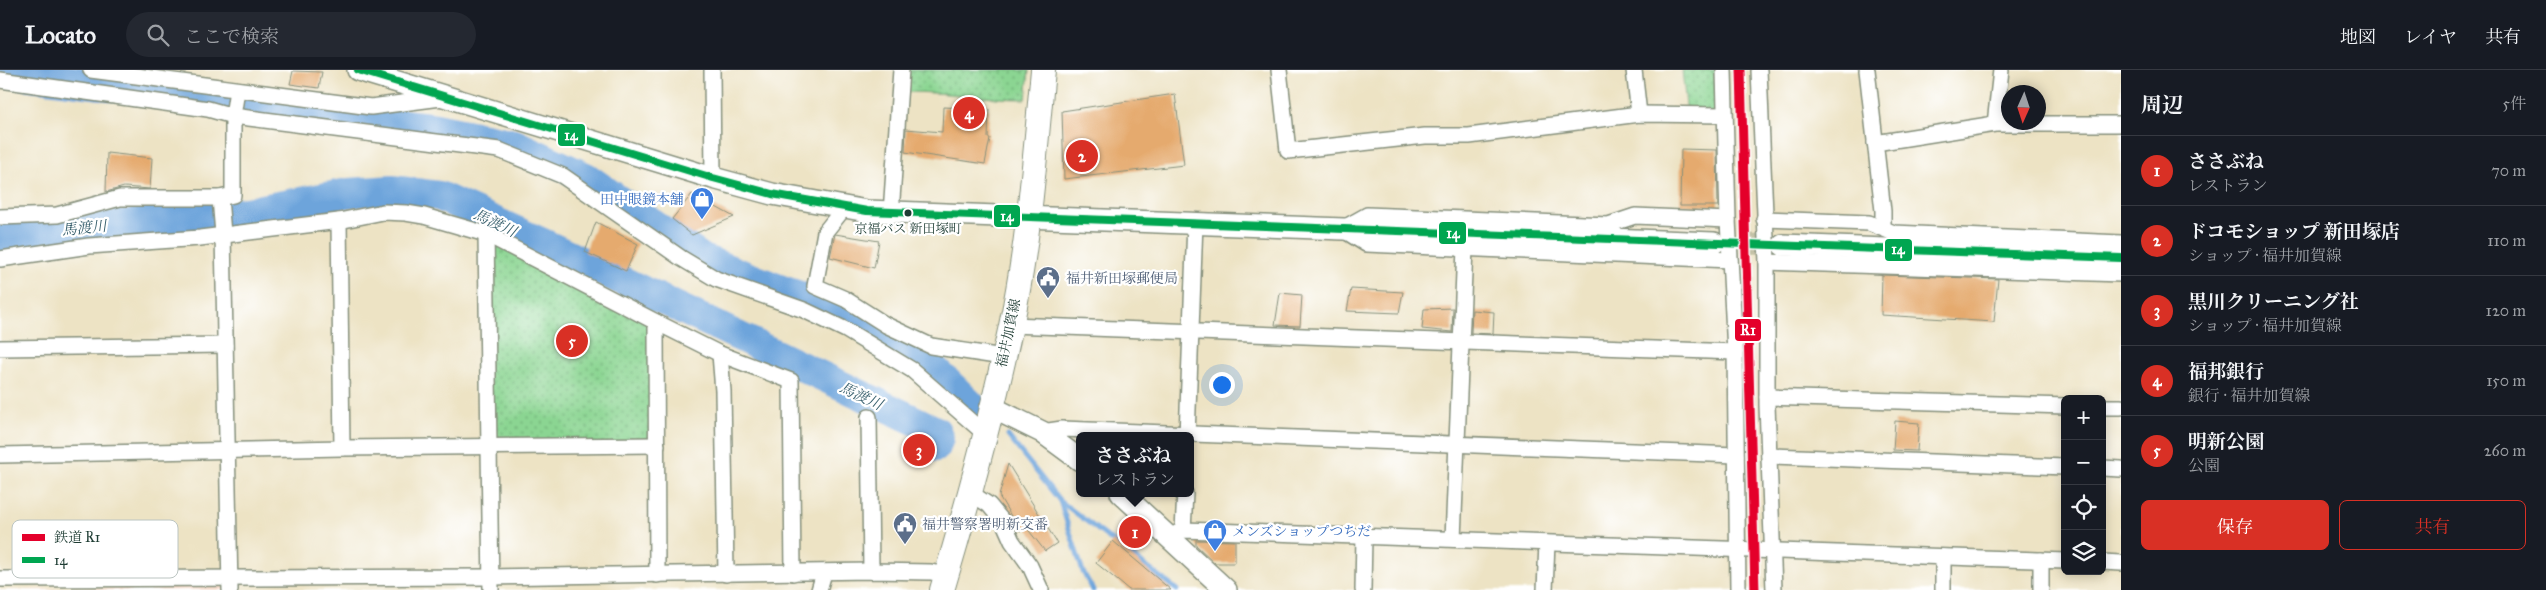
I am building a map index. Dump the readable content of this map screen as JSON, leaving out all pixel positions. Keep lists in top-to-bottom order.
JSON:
{
  "streets": {
    "main road": ["福井加賀線"]
  },
  "water": ["馬渡川"],
  "places": {
    "other": ["京福バス 新田塚町"],
    "shop": ["田中眼鏡本舗", "メンズショップつちだ"],
    "public building": ["福井新田塚郵便局", "福井警察署明新交番"]
  },
  "lines": ["rail line R1", "transit line 14"],
  "legend": ["鉄道 R1", "14"],
  "north": "bottom",
  "page": {
    "header": "Locato",
    "search": "ここで検索",
    "nav": ["地図", "レイヤ", "共有"],
    "heading": ["周辺", "5件"],
    "pins": [
      "4",
      "2",
      "5",
      "3",
      "1"
    ],
    "list": [
      {
        "mark": "1",
        "name": "ささぶね",
        "note": "レストラン",
        "value": "70 m"
      },
      {
        "mark": "2",
        "name": "ドコモショップ 新田塚店",
        "note": "ショップ · 福井加賀線",
        "value": "110 m"
      },
      {
        "mark": "3",
        "name": "黒川クリーニング社",
        "note": "ショップ · 福井加賀線",
        "value": "120 m"
      },
      {
        "mark": "4",
        "name": "福邦銀行",
        "note": "銀行 · 福井加賀線",
        "value": "150 m"
      },
      {
        "mark": "5",
        "name": "明新公園",
        "note": "公園",
        "value": "260 m"
      }
    ],
    "map_buttons": ["+", "−"],
    "popup": ["ささぶね", "レストラン"],
    "buttons": ["保存", "共有"]
  }
}
